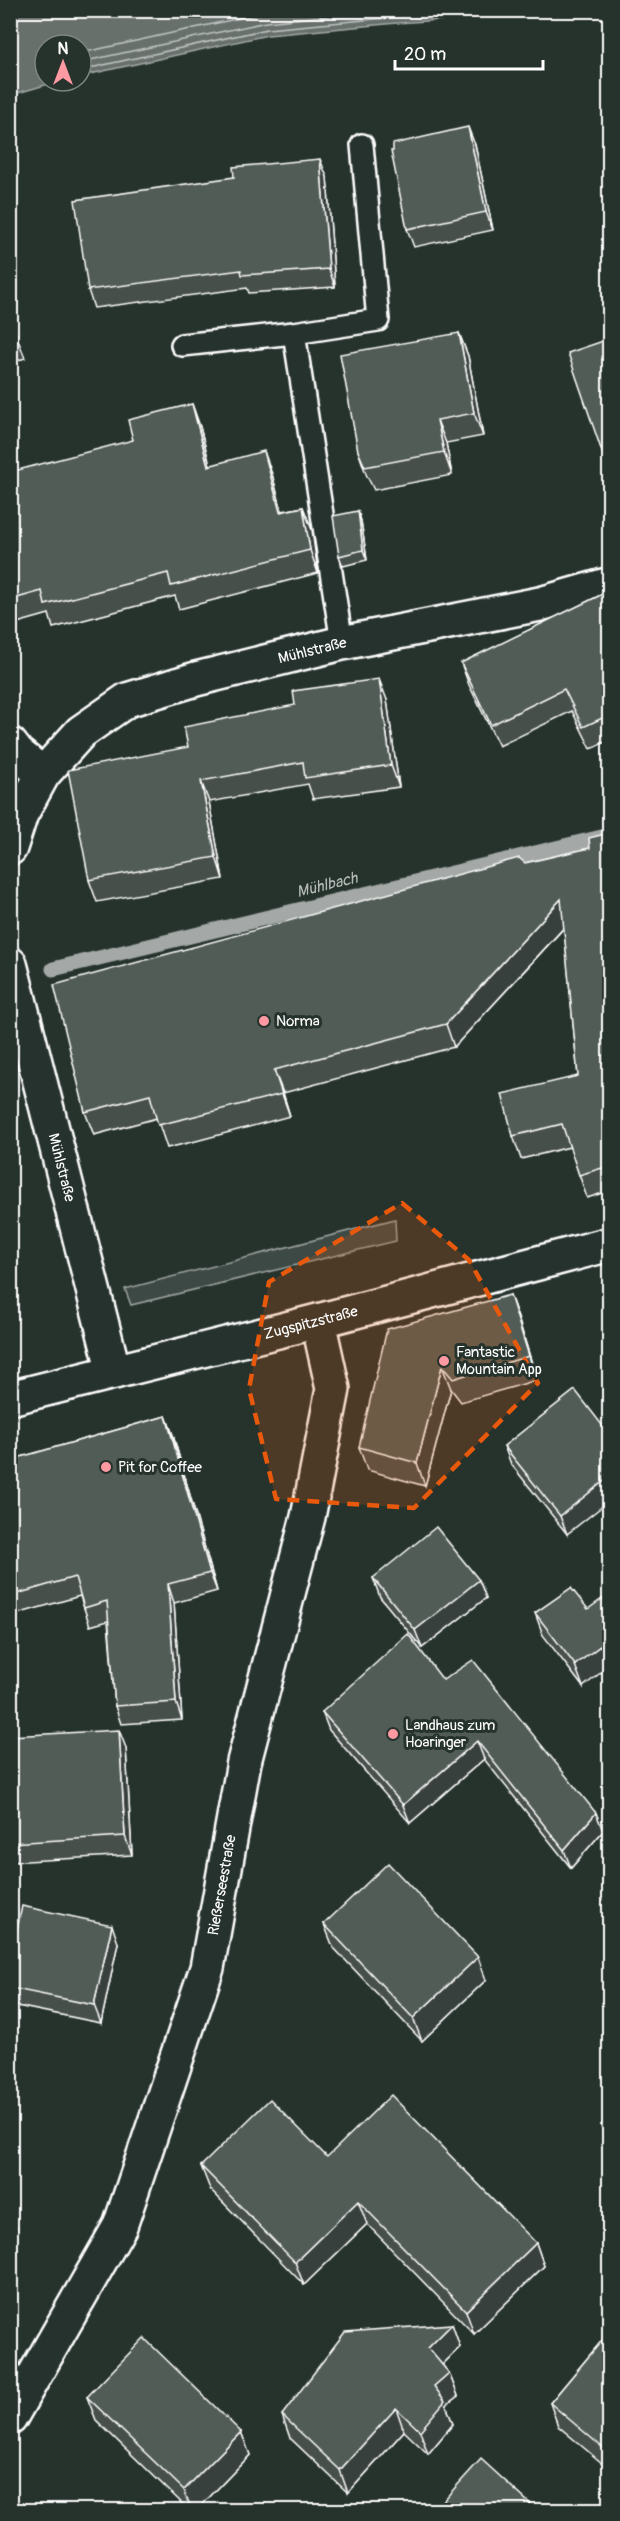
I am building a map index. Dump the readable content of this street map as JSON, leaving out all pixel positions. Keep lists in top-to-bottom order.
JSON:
{
  "streets": {
    "street": ["Mühlstraße", "Zugspitzstraße", "Rießerseestraße"]
  },
  "crossings": [
    ["Mühlstraße", "Zugspitzstraße"],
    ["Zugspitzstraße", "Rießerseestraße"]
  ],
  "water": ["Mühlbach"],
  "places": [
    "Norma",
    "Fantastic Mountain App",
    "Pit for Coffee",
    "Landhaus zum Hoaringer"
  ],
  "scale_bar": "20 m",
  "north": "top"
}
